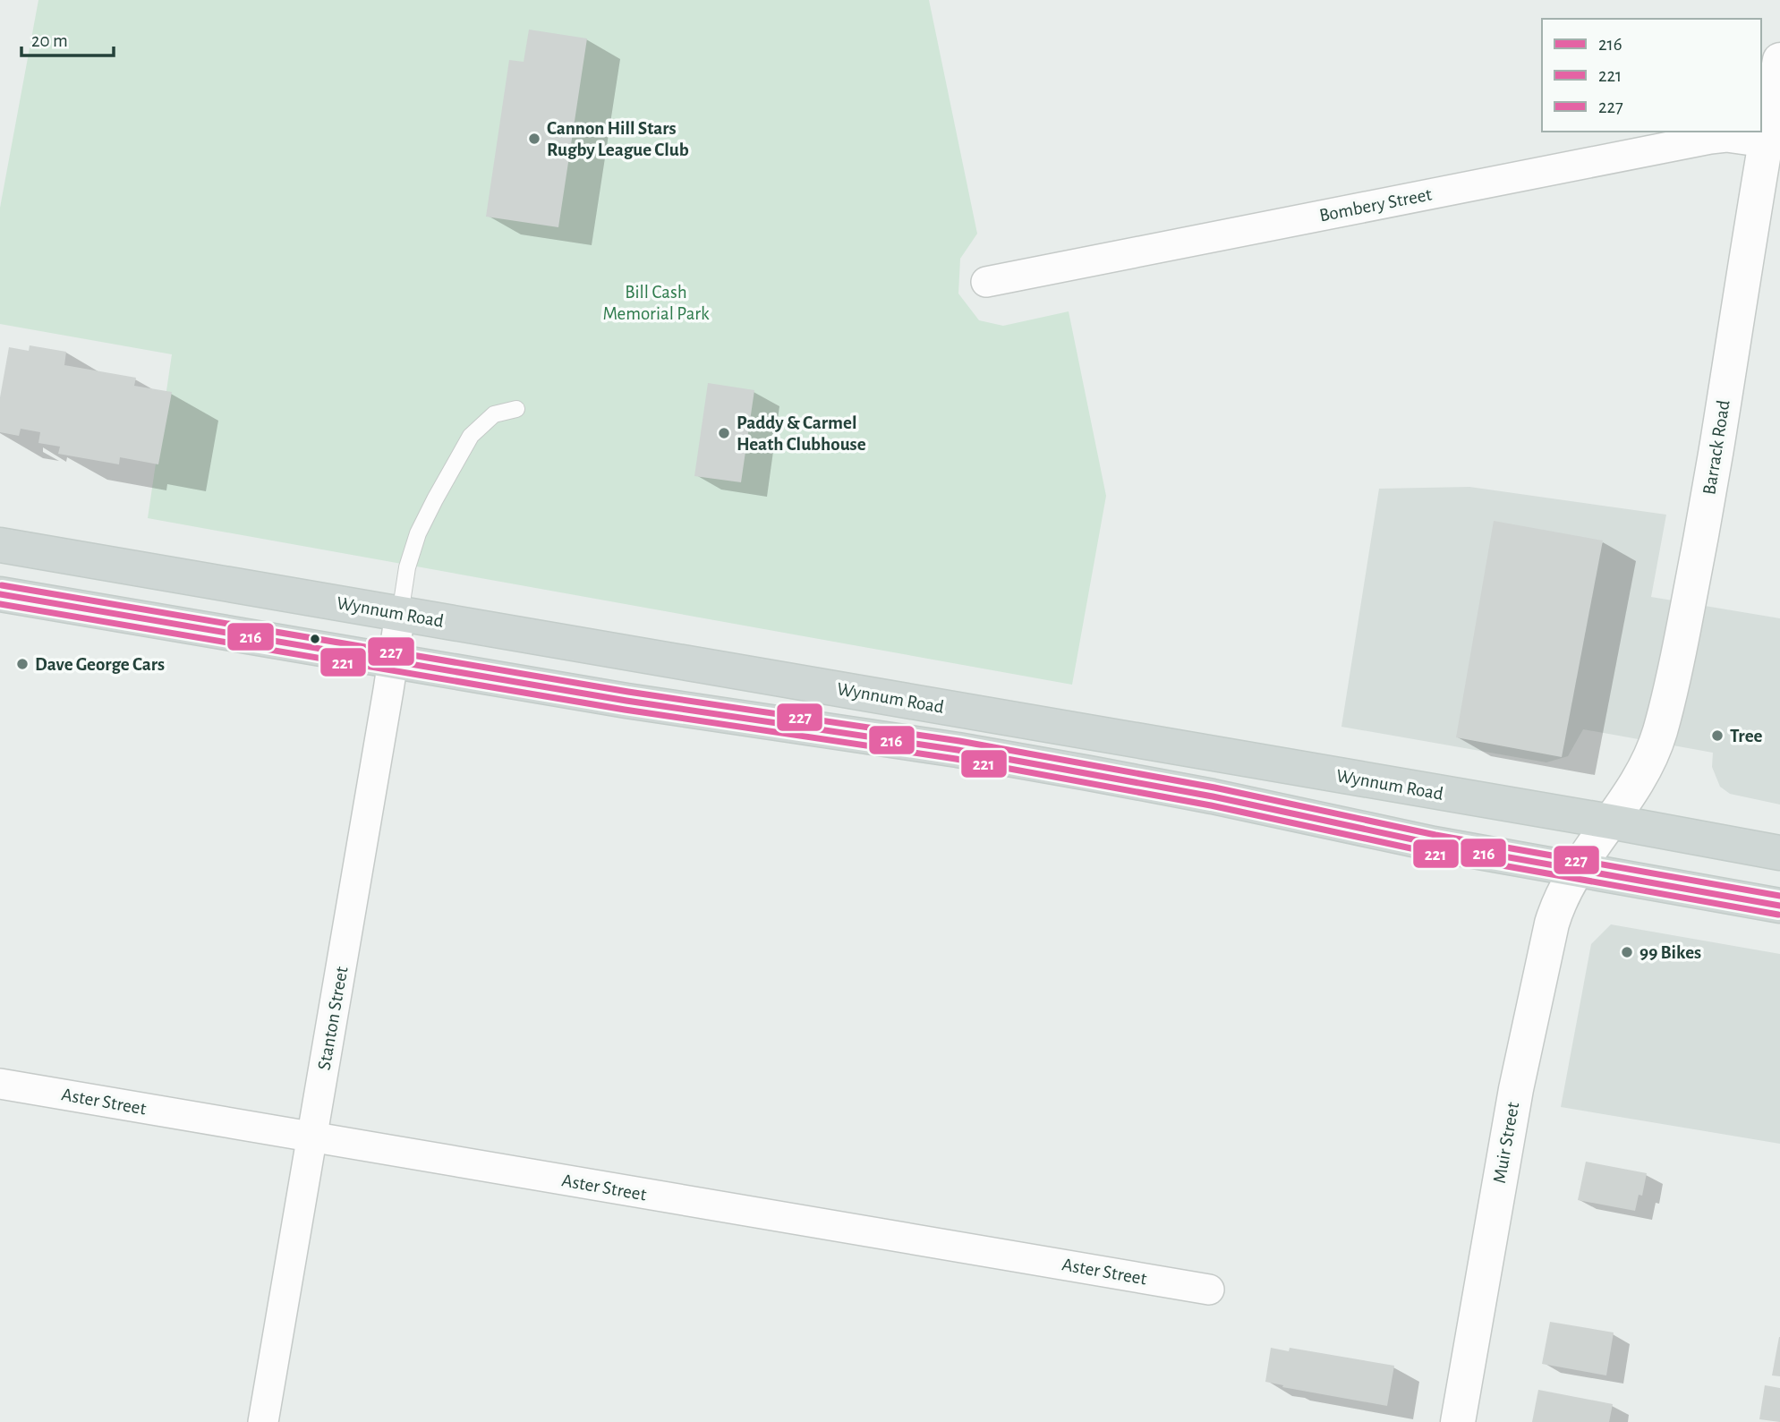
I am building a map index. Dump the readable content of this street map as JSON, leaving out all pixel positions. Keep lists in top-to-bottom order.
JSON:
{
  "streets": {
    "main road": ["Wynnum Road"],
    "street": [
      "Bombery Street",
      "Barrack Road",
      "Stanton Street",
      "Aster Street",
      "Muir Street"
    ]
  },
  "crossings": [
    ["Bombery Street", "Barrack Road"],
    ["Barrack Road", "Wynnum Road"],
    ["Barrack Road", "Muir Street"],
    ["Wynnum Road", "Stanton Street"],
    ["Stanton Street", "Aster Street"]
  ],
  "parks": ["Bill Cash Memorial Park"],
  "places": [
    "Cannon Hill Stars Rugby League Club",
    "Paddy & Carmel Heath Clubhouse",
    "Dave George Cars",
    "Tree",
    "99 Bikes"
  ],
  "lines": ["transit line 227", "transit line 216", "transit line 221"],
  "legend": ["216", "221", "227"],
  "scale_bar": "20 m"
}
